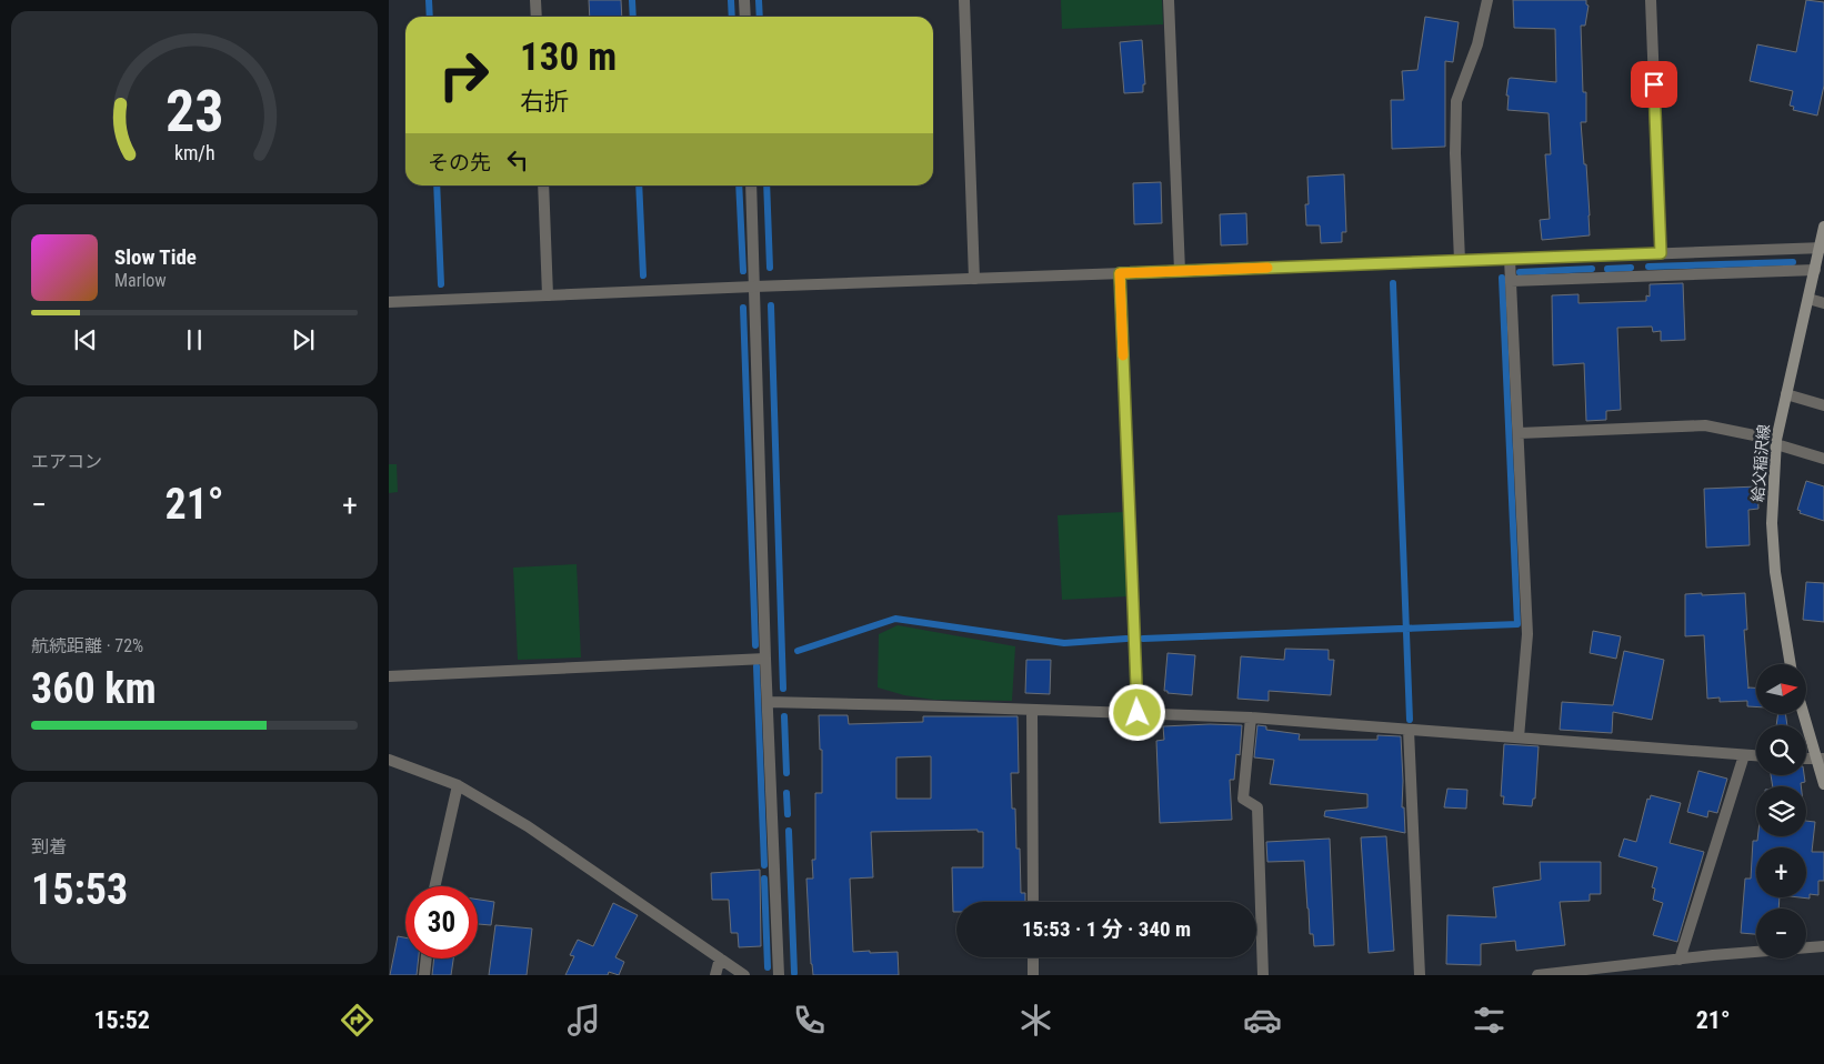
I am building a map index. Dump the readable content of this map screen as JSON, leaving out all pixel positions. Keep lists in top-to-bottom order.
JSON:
{
  "streets": {
    "main road": ["給父稲沢線"]
  },
  "north": "right",
  "page": {
    "turn": ["130 m", "右折"],
    "then": "その先",
    "song": ["Slow Tide", "Marlow"],
    "tile": [
      "エアコン",
      ["航続距離 · 72%", "360 km"],
      ["到着", "15:53"]
    ],
    "heat": ["−", "21°", "+"],
    "map_buttons": ["+", "−"],
    "limit": "30",
    "trip": "15:53 · 1 分 · 340 m",
    "tabs": ["15:52", "21°"],
    "gauge": ["23", "km/h"]
  }
}
